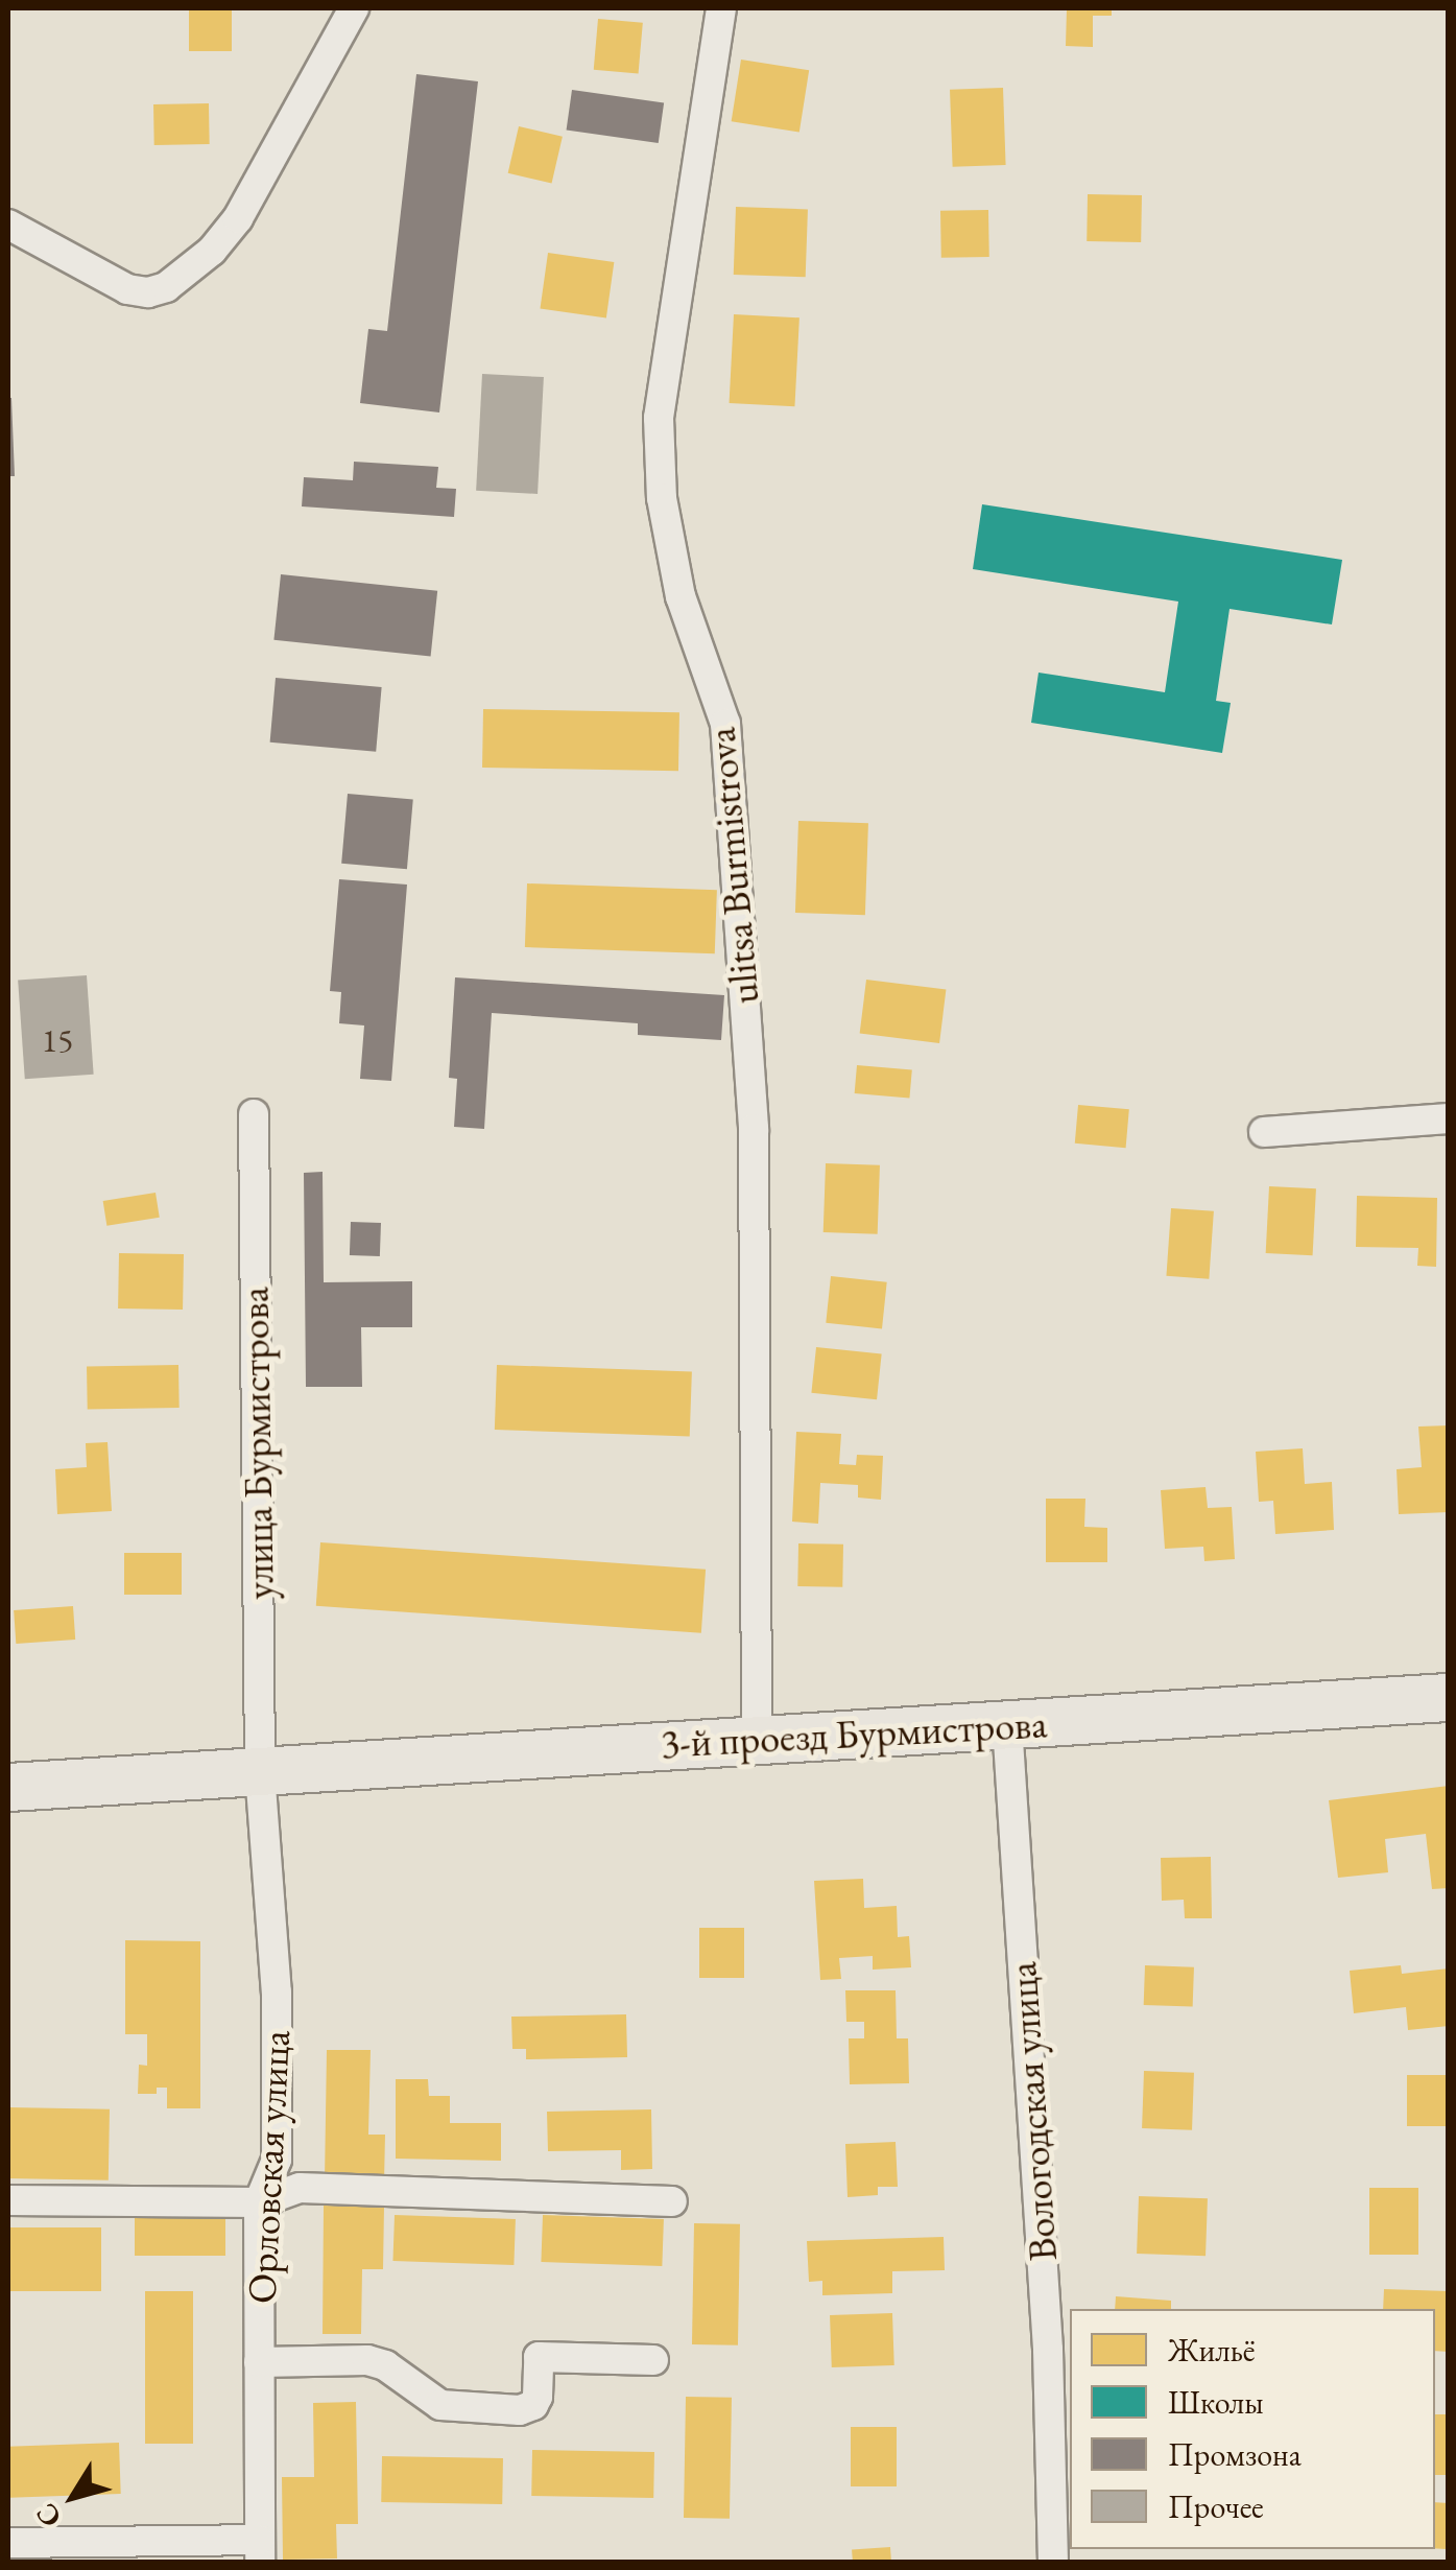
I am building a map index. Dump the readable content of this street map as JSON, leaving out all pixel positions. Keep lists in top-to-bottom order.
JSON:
{
  "streets": {
    "main road": ["3-й проезд Бурмистрова"],
    "street": [
      "ulitsa Burmistrova",
      "улица Бурмистрова",
      "Вологодская улица",
      "Орловская улица"
    ]
  },
  "crossings": [
    ["ulitsa Burmistrova", "3-й проезд Бурмистрова"],
    ["улица Бурмистрова", "3-й проезд Бурмистрова"],
    ["улица Бурмистрова", "Орловская улица"],
    ["3-й проезд Бурмистрова", "Вологодская улица"],
    ["3-й проезд Бурмистрова", "Орловская улица"]
  ],
  "house_numbers": ["15"],
  "legend": [
    "Жильё",
    "Школы",
    "Промзона",
    "Прочее"
  ],
  "north": "bottom left"
}
